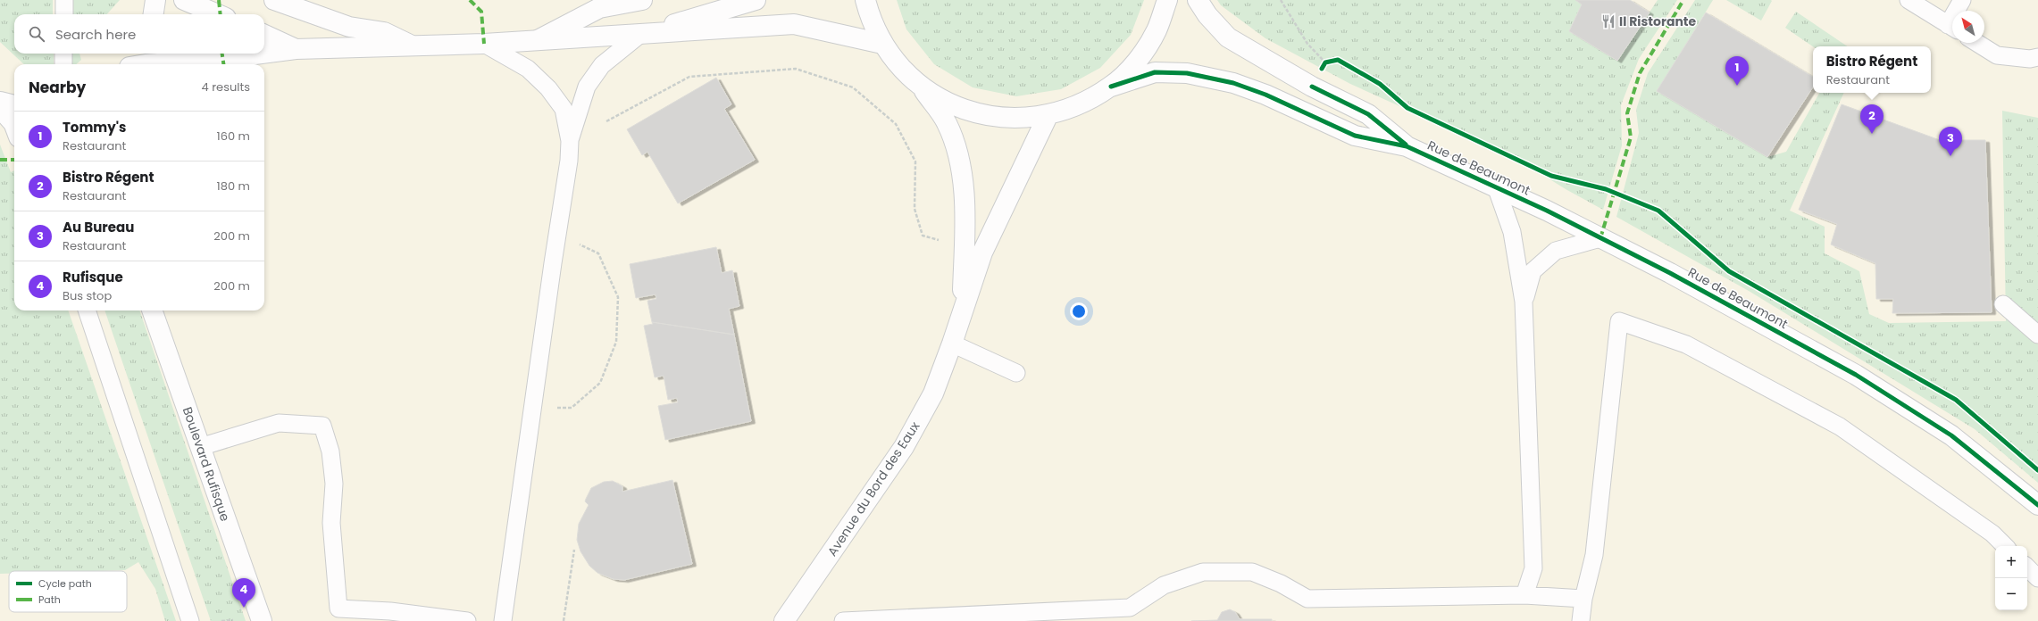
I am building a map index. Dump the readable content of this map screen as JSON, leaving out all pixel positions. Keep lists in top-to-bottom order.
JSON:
{
  "streets": {
    "street": ["Rue de Beaumont", "Boulevard Rufisque", "Avenue du Bord des Eaux"]
  },
  "places": {
    "restaurant": ["Il Ristorante"]
  },
  "legend": ["Cycle path", "Path"],
  "north": "top left",
  "page": {
    "search": "Search here",
    "popup": ["Bistro Régent", "Restaurant"],
    "pins": [
      "1",
      "2",
      "3",
      "4"
    ],
    "heading": ["Nearby", "4 results"],
    "list": [
      {
        "mark": "1",
        "name": "Tommy's",
        "note": "Restaurant",
        "value": "160 m"
      },
      {
        "mark": "2",
        "name": "Bistro Régent",
        "note": "Restaurant",
        "value": "180 m"
      },
      {
        "mark": "3",
        "name": "Au Bureau",
        "note": "Restaurant",
        "value": "200 m"
      },
      {
        "mark": "4",
        "name": "Rufisque",
        "note": "Bus stop",
        "value": "200 m"
      }
    ],
    "map_buttons": ["+", "−"]
  }
}
